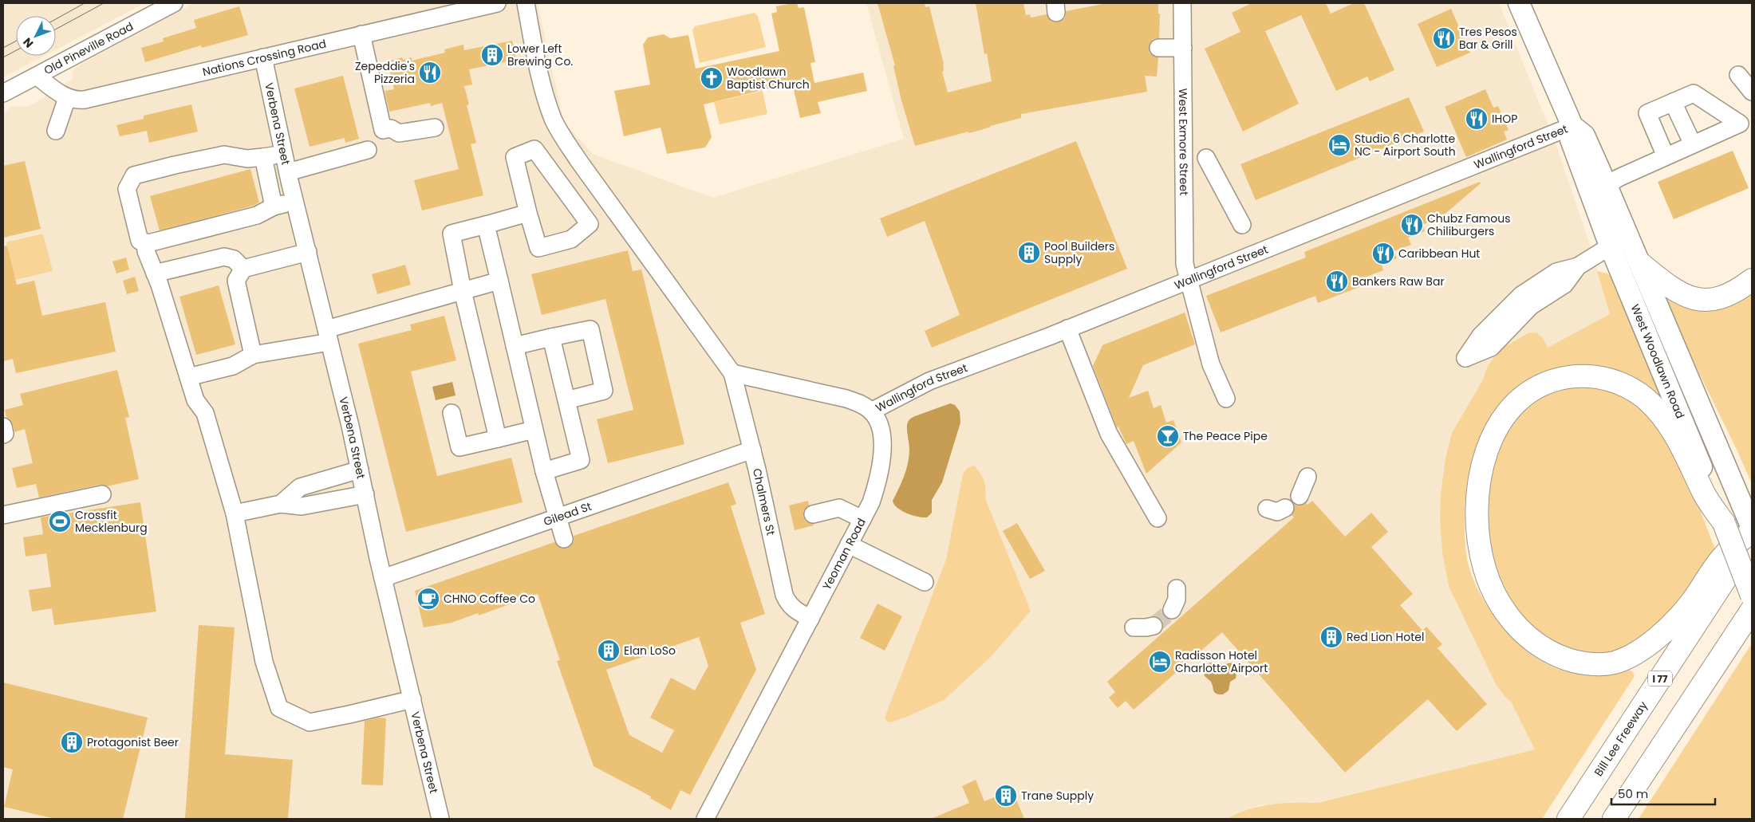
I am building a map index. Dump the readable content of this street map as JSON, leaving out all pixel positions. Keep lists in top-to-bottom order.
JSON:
{
  "streets": {
    "highway": ["I 77", "Bill Lee Freeway"],
    "main road": ["West Woodlawn Road"],
    "street": [
      "Old Pineville Road",
      "Nations Crossing Road",
      "Verbena Street",
      "West Exmore Street",
      "Wallingford Street",
      "Chalmers St",
      "Gilead St",
      "Yeoman Road"
    ]
  },
  "crossings": [
    ["Old Pineville Road", "Nations Crossing Road"],
    ["Nations Crossing Road", "Verbena Street"],
    ["Verbena Street", "Gilead St"],
    ["West Exmore Street", "Wallingford Street"],
    ["Wallingford Street", "West Woodlawn Road"],
    ["Wallingford Street", "Yeoman Road"],
    ["Chalmers St", "Gilead St"],
    ["Chalmers St", "Yeoman Road"]
  ],
  "places": {
    "restaurant": [
      "Tres Pesos Bar & Grill",
      "Zepeddie's Pizzeria",
      "IHOP",
      "Chubz Famous Chiliburgers",
      "Caribbean Hut",
      "Bankers Raw Bar"
    ],
    "building": [
      "Lower Left Brewing Co.",
      "Pool Builders Supply",
      "Red Lion Hotel",
      "Elan LoSo",
      "Protagonist Beer",
      "Trane Supply"
    ],
    "church": ["Woodlawn Baptist Church"],
    "hotel": ["Studio 6 Charlotte NC - Airport South", "Radisson Hotel Charlotte Airport"],
    "bar": ["The Peace Pipe"],
    "sports": ["Crossfit Mecklenburg"],
    "cafe": ["CHNO Coffee Co"]
  },
  "scale_bar": "50 m",
  "north": "bottom left"
}
